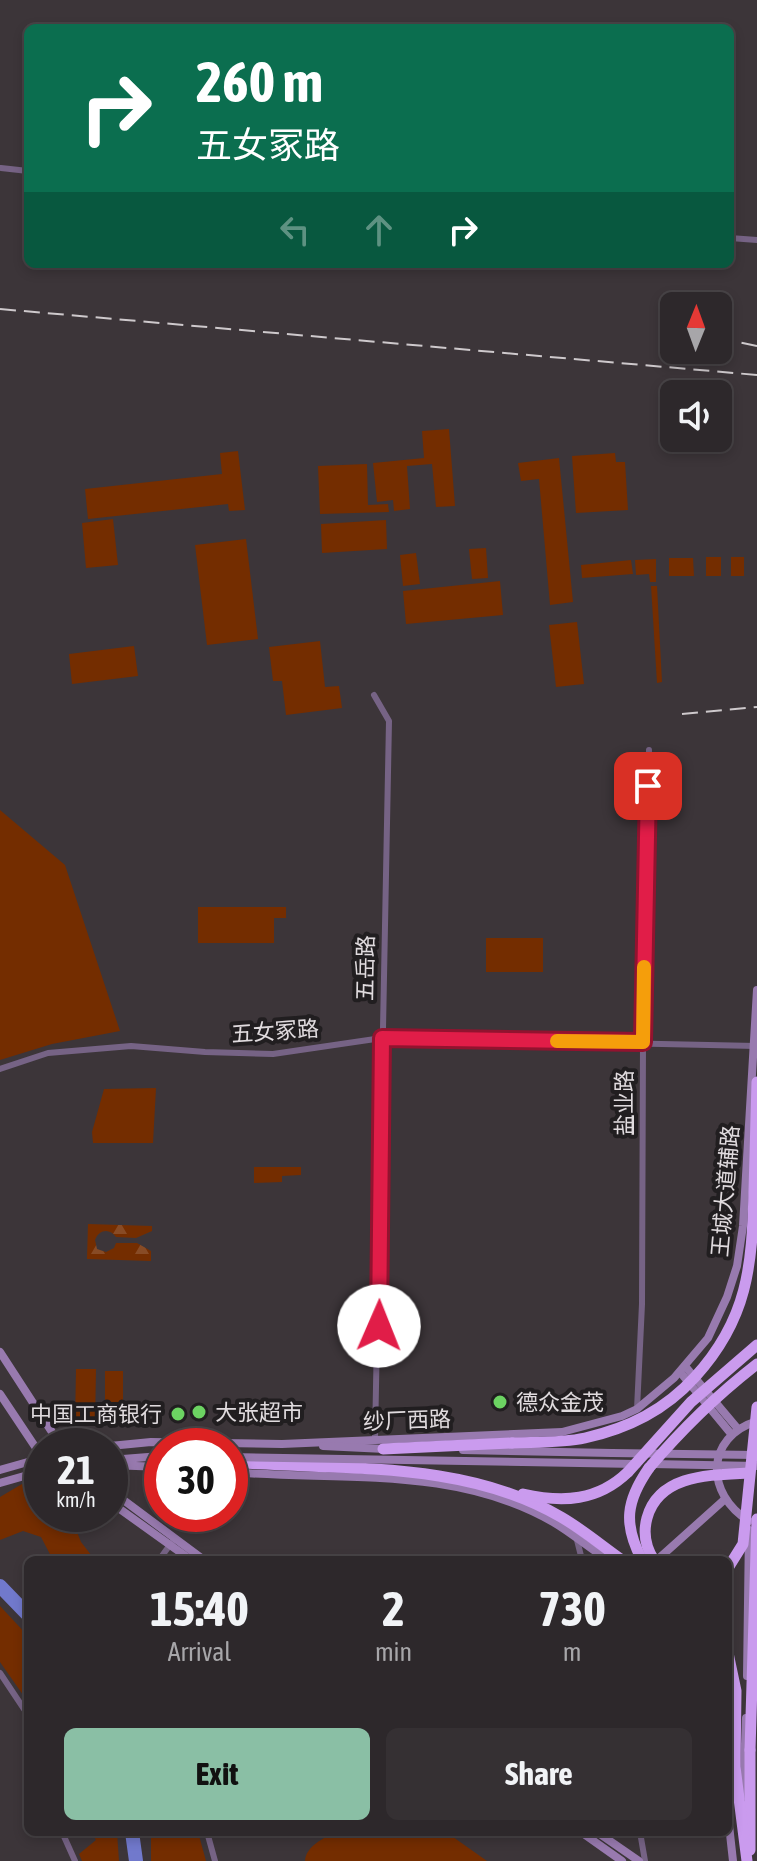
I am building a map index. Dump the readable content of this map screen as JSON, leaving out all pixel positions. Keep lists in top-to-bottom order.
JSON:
{
  "streets": {
    "main road": ["王城大道辅路", "纱厂西路"],
    "street": ["五岳路", "五女冢路", "盐业路"]
  },
  "crossings": [
    ["五岳路", "五女冢路"],
    ["五岳路", "纱厂西路"],
    ["五女冢路", "盐业路"],
    ["五女冢路", "王城大道辅路"],
    ["盐业路", "纱厂西路"],
    ["王城大道辅路", "纱厂西路"]
  ],
  "places": ["德众金茂", "大张超市", "中国工商银行"],
  "north": "top",
  "page": {
    "turn": ["260 m", "五女冢路"],
    "speed": "21 km/h",
    "limit": "30",
    "eta": [
      "15:40",
      "Arrival",
      "2",
      "min",
      "730",
      "m"
    ],
    "buttons": ["Exit", "Share"]
  }
}
